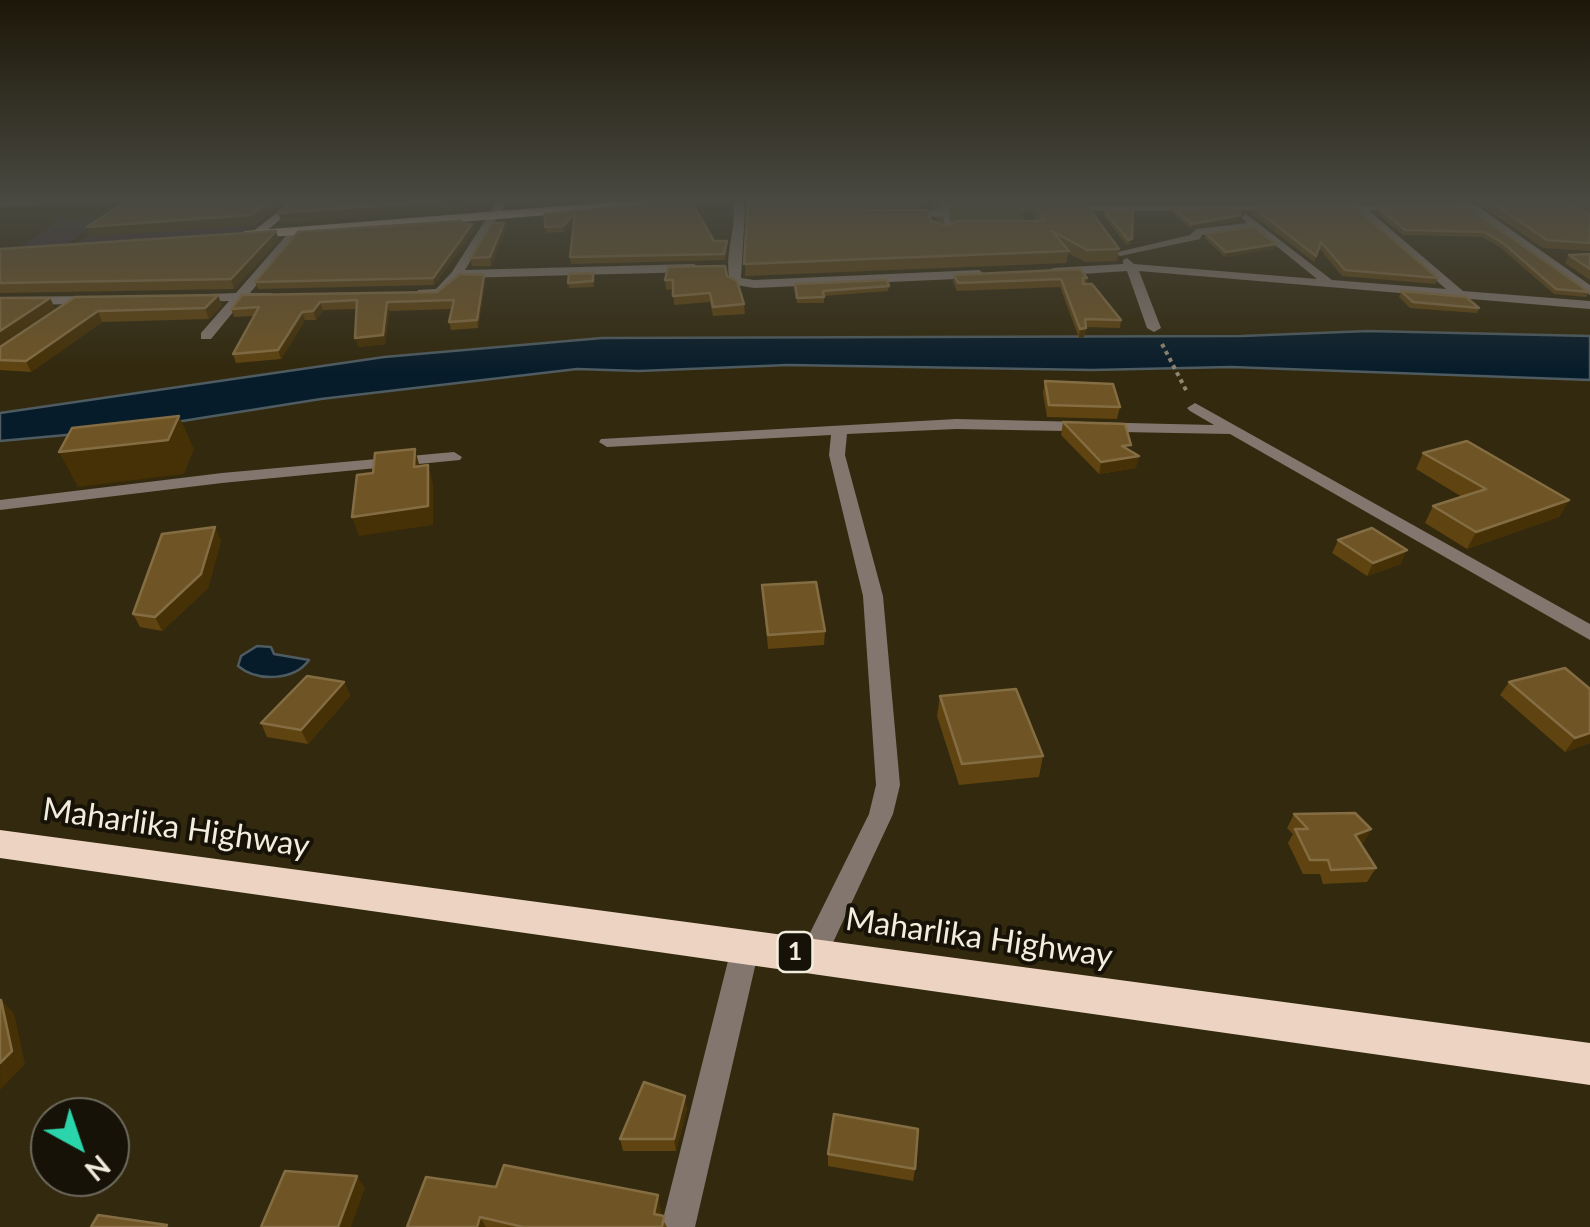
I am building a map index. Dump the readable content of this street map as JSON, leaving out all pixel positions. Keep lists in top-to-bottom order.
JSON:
{
  "streets": {
    "highway": ["Maharlika Highway", "1"]
  },
  "north": "bottom right"
}
